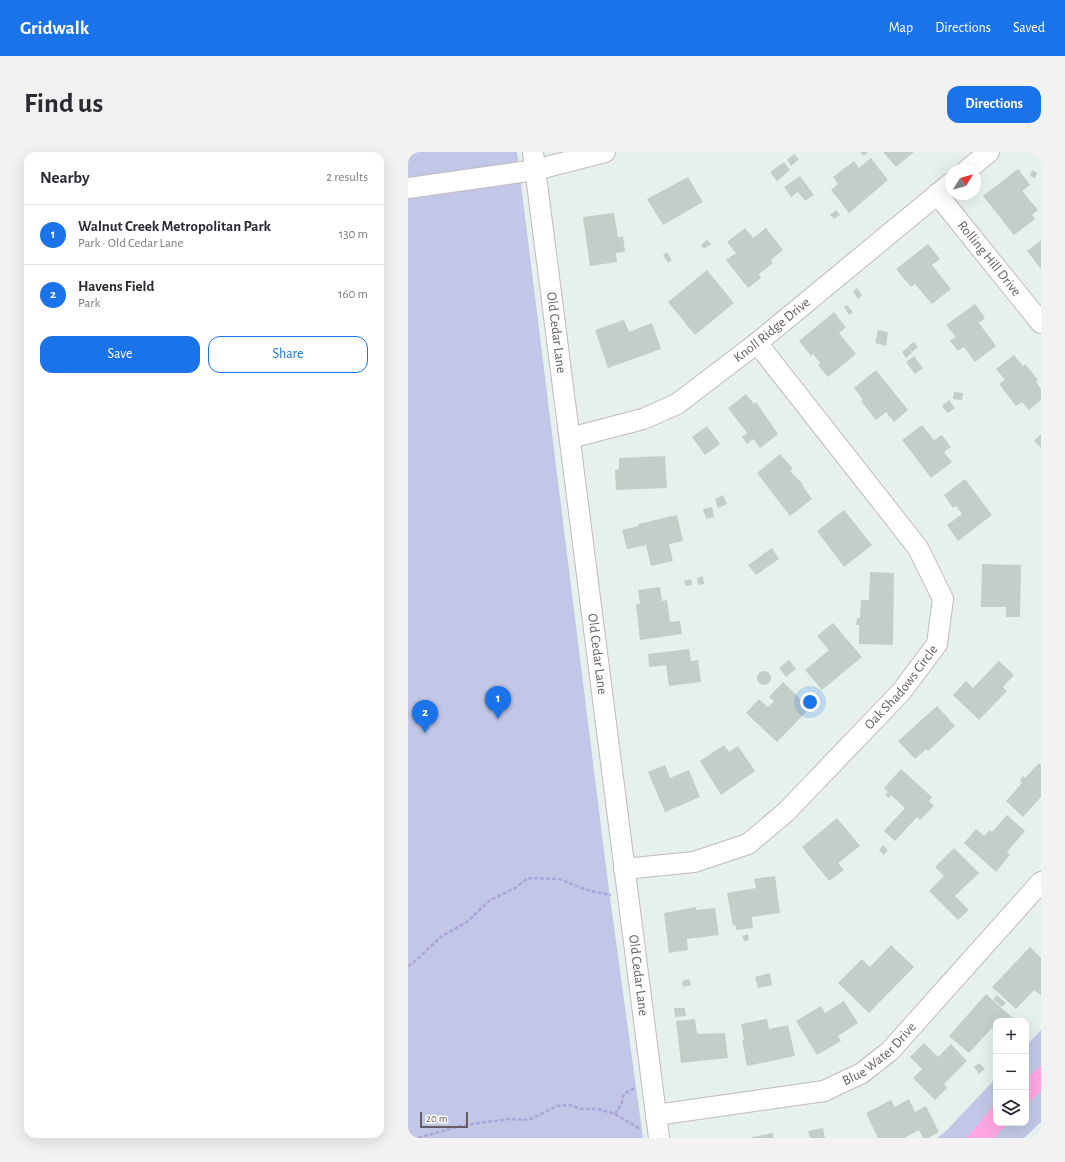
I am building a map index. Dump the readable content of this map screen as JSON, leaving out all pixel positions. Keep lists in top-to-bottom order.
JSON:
{
  "streets": {
    "street": [
      "Rolling Hill Drive",
      "Knoll Ridge Drive",
      "Old Cedar Lane",
      "Oak Shadows Circle",
      "Blue Water Drive"
    ]
  },
  "crossings": [
    ["Rolling Hill Drive", "Knoll Ridge Drive"],
    ["Knoll Ridge Drive", "Old Cedar Lane"],
    ["Knoll Ridge Drive", "Oak Shadows Circle"],
    ["Old Cedar Lane", "Oak Shadows Circle"],
    ["Old Cedar Lane", "Blue Water Drive"]
  ],
  "scale_bar": "20 m",
  "north": "top right",
  "page": {
    "header": "Gridwalk",
    "nav": ["Map", "Directions", "Saved"],
    "buttons": [
      "Directions",
      ["Save", "Share"]
    ],
    "title": "Find us",
    "heading": ["Nearby", "2 results"],
    "list": [
      {
        "mark": "1",
        "name": "Walnut Creek Metropolitan Park",
        "note": "Park · Old Cedar Lane",
        "value": "130 m"
      },
      {
        "mark": "2",
        "name": "Havens Field",
        "note": "Park",
        "value": "160 m"
      }
    ],
    "pins": ["1", "2"],
    "map_buttons": ["+", "−"],
    "scale": "20 m"
  }
}
